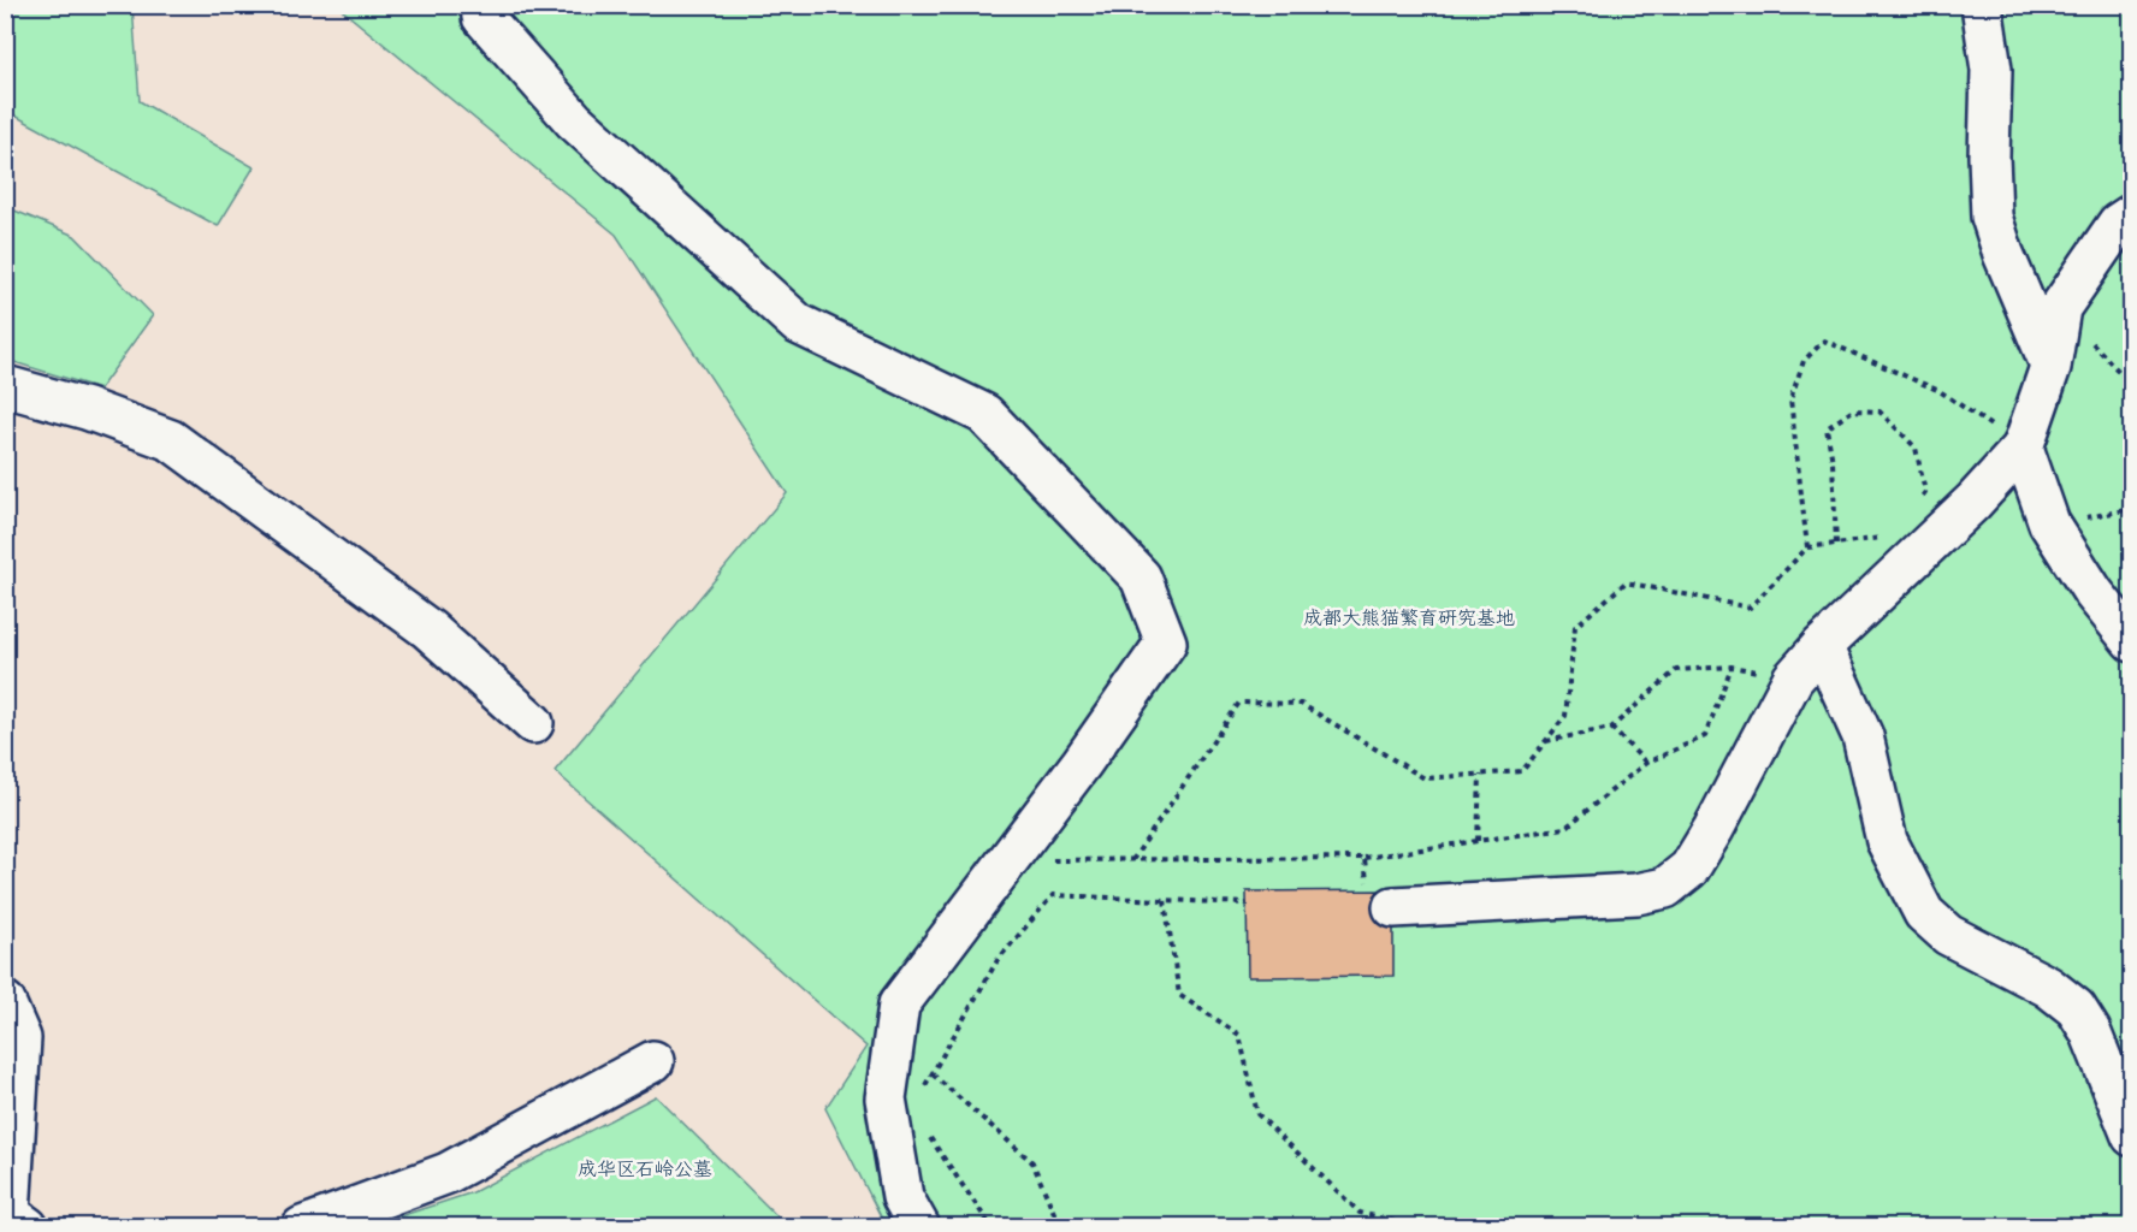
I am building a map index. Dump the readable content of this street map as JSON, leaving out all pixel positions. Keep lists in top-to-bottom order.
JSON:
{
  "parks": ["成都大熊猫繁育研究基地", "成华区石岭公墓"]
}
